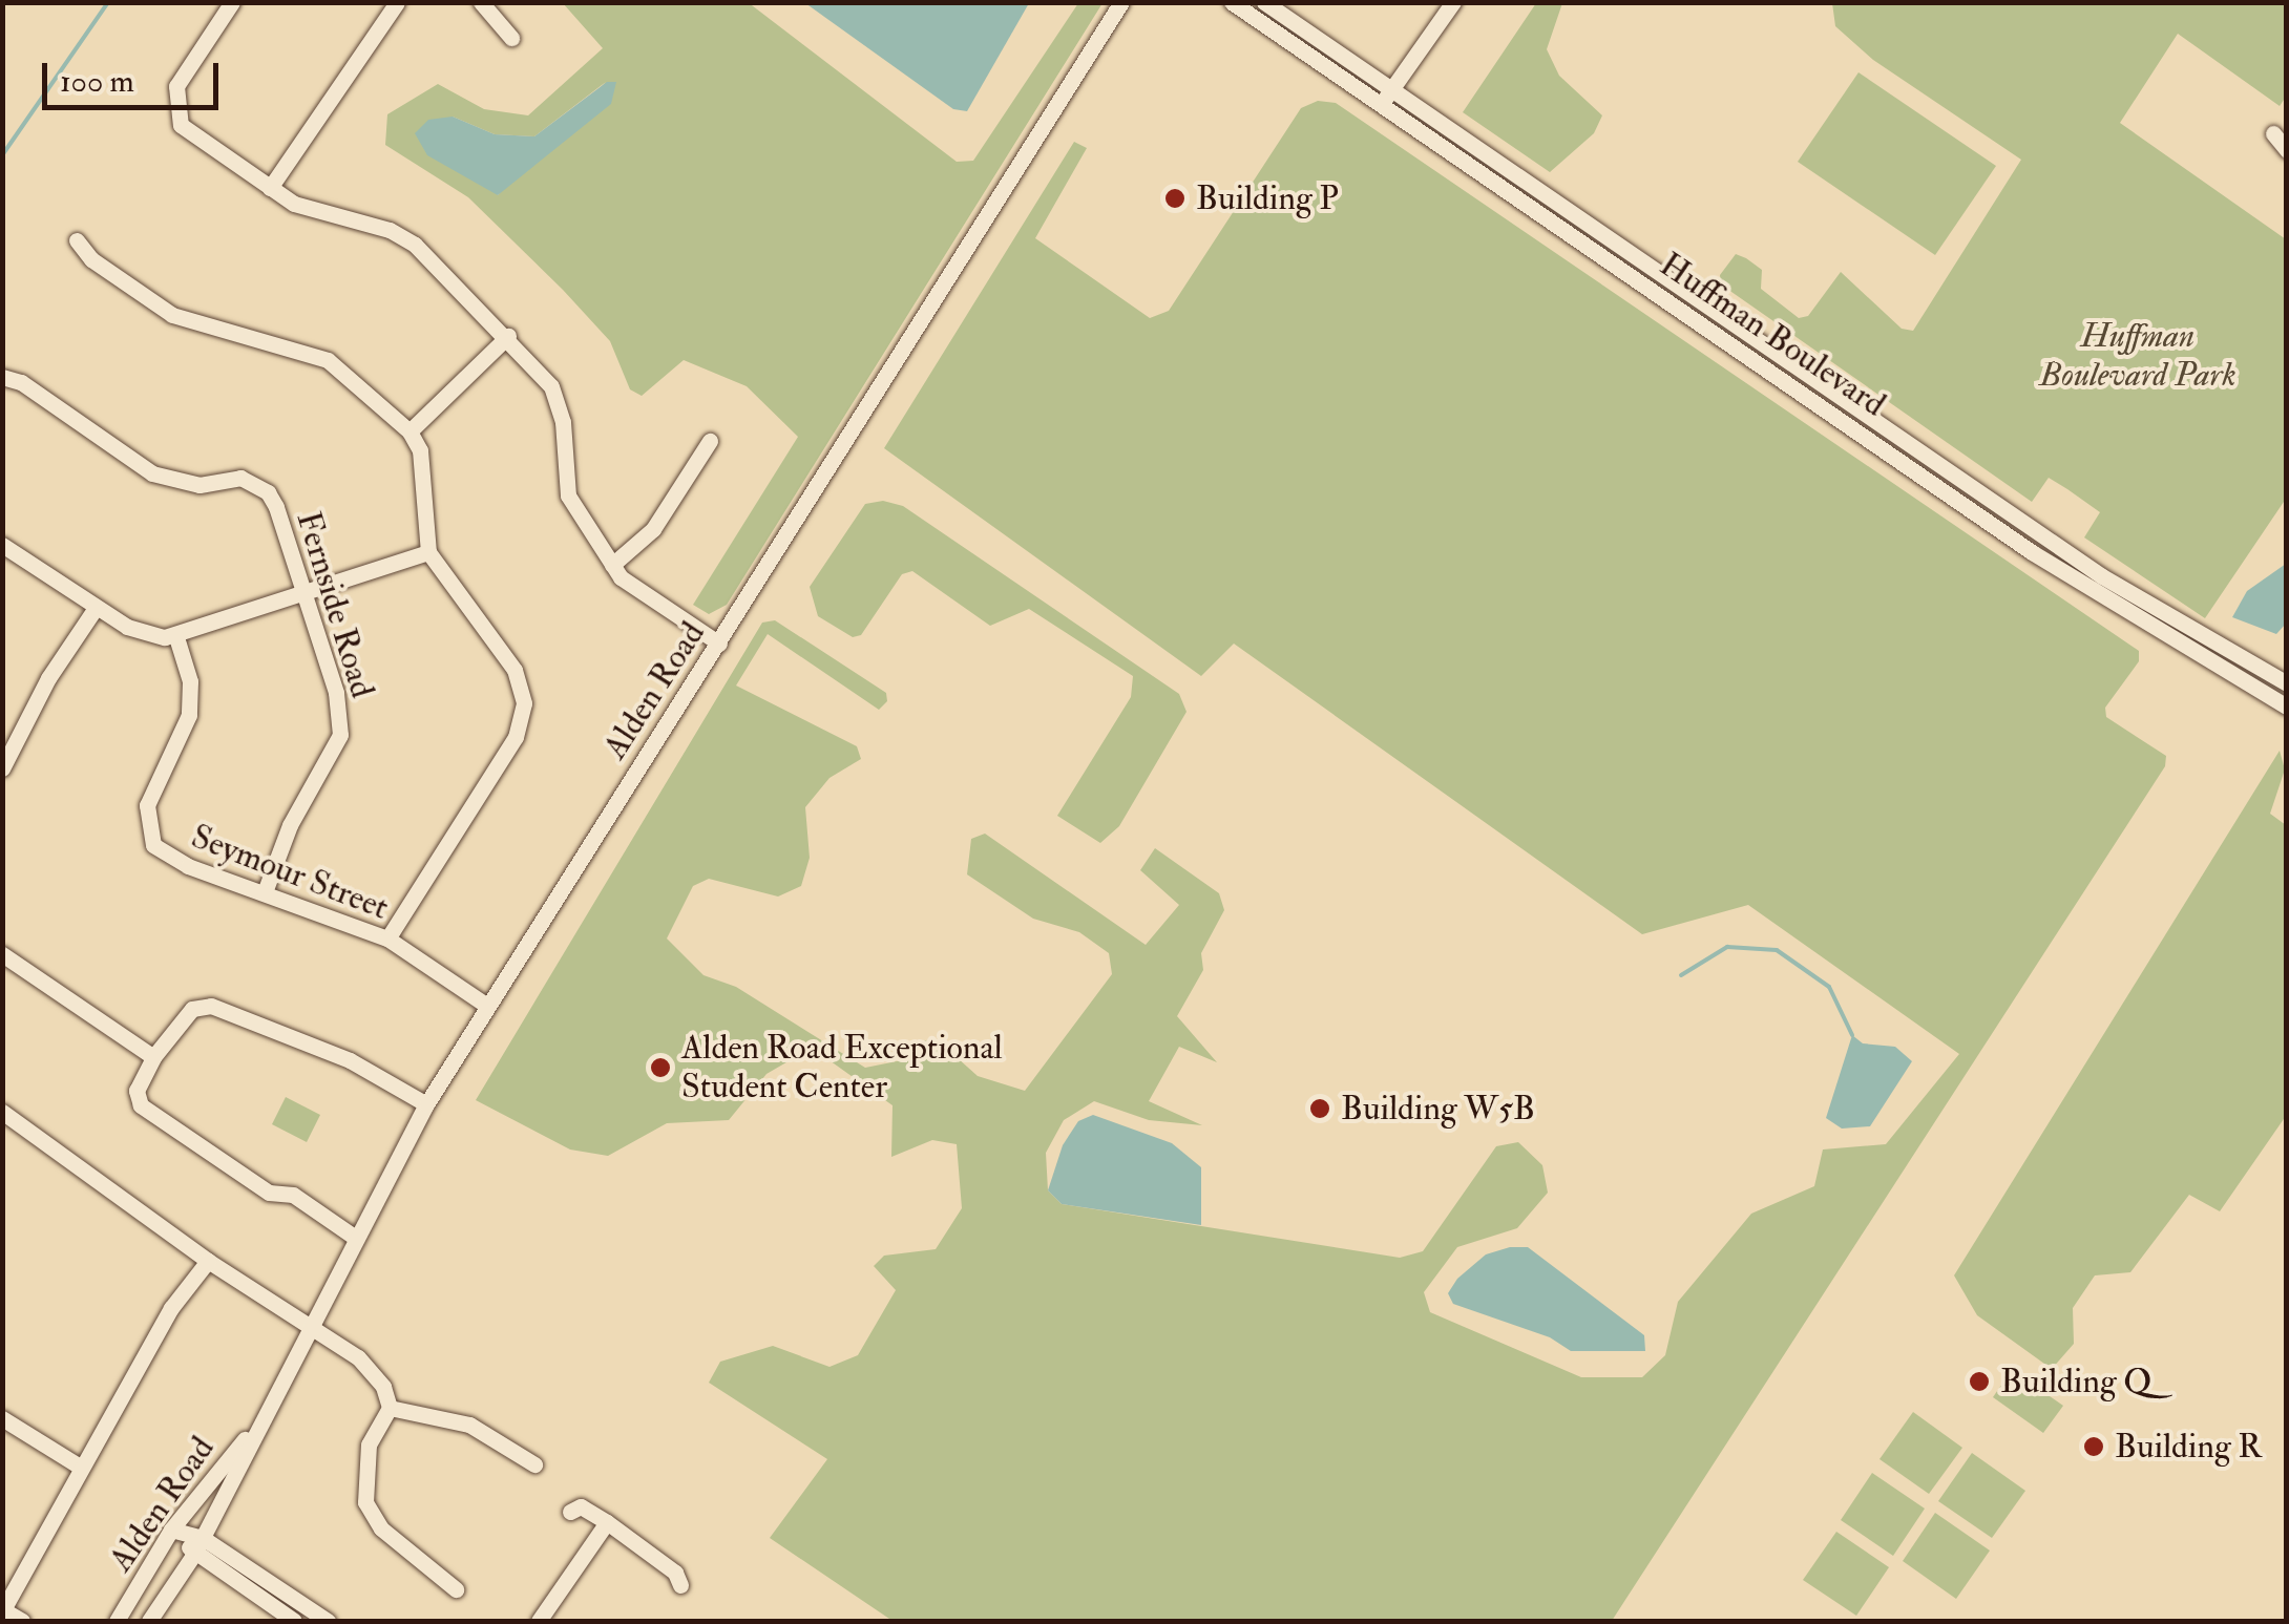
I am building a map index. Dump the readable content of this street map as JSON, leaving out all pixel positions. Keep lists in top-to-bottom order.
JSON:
{
  "streets": {
    "street": [
      "Huffman Boulevard",
      "Fernside Road",
      "Alden Road",
      "Seymour Street"
    ]
  },
  "crossings": [
    ["Fernside Road", "Seymour Street"],
    ["Alden Road", "Seymour Street"]
  ],
  "parks": ["Huffman Boulevard Park"],
  "places": [
    "Building P",
    "Alden Road Exceptional Student Center",
    "Building W5B",
    "Building Q",
    "Building R"
  ],
  "scale_bar": "100 m"
}
